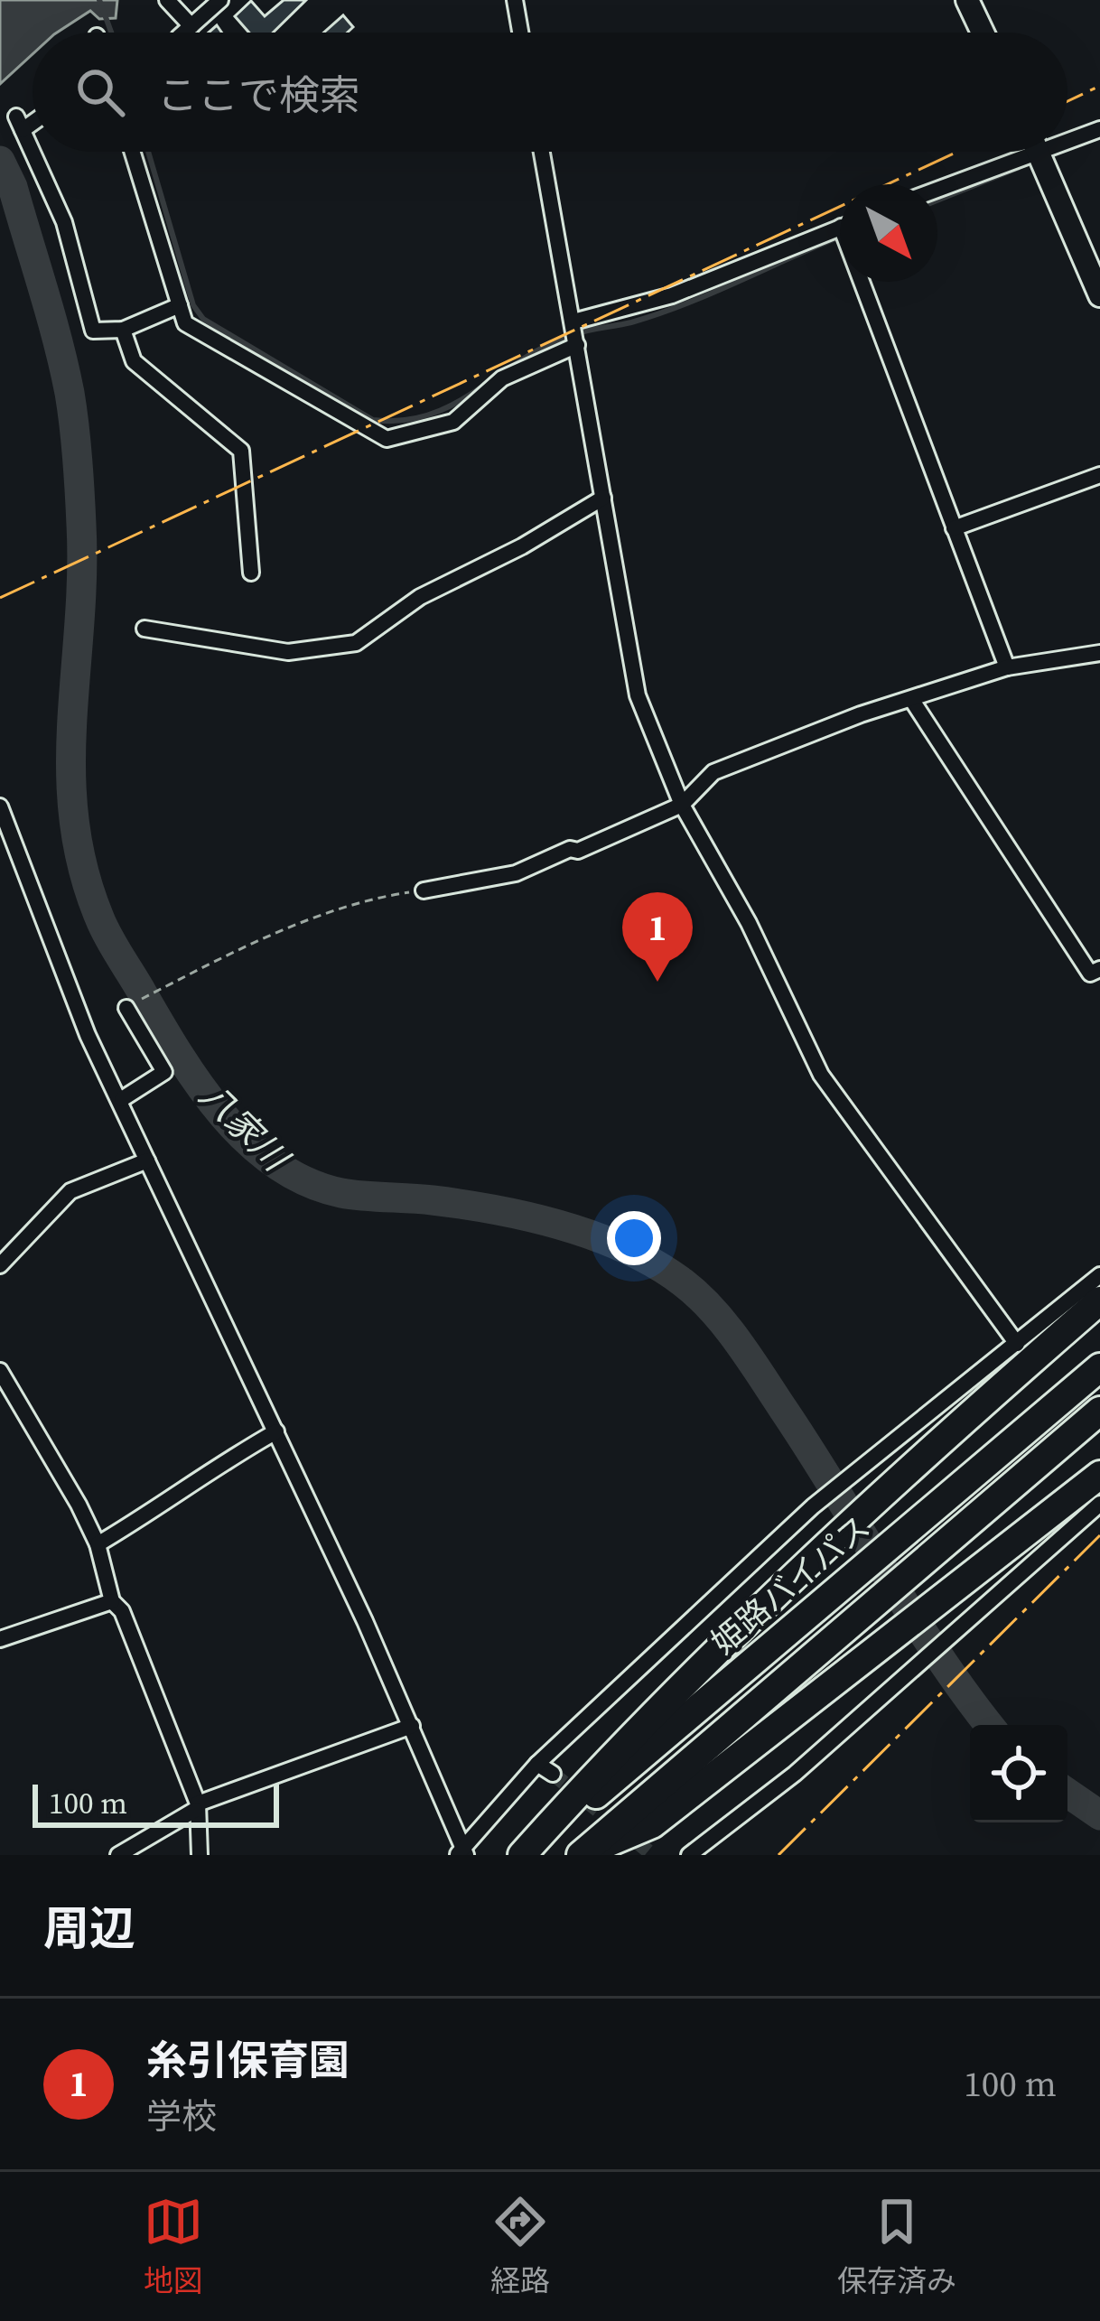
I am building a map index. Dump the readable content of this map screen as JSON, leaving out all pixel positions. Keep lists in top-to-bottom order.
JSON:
{
  "streets": {
    "highway": ["姫路バイパス"]
  },
  "water": ["八家川"],
  "scale_bar": "100 m",
  "north": "bottom right",
  "page": {
    "search": "ここで検索",
    "pins": "1",
    "scale": "100 m",
    "heading": "周辺",
    "list": [
      {
        "mark": "1",
        "name": "糸引保育園",
        "note": "学校",
        "value": "100 m"
      }
    ],
    "nav": ["地図", "経路", "保存済み"]
  }
}
